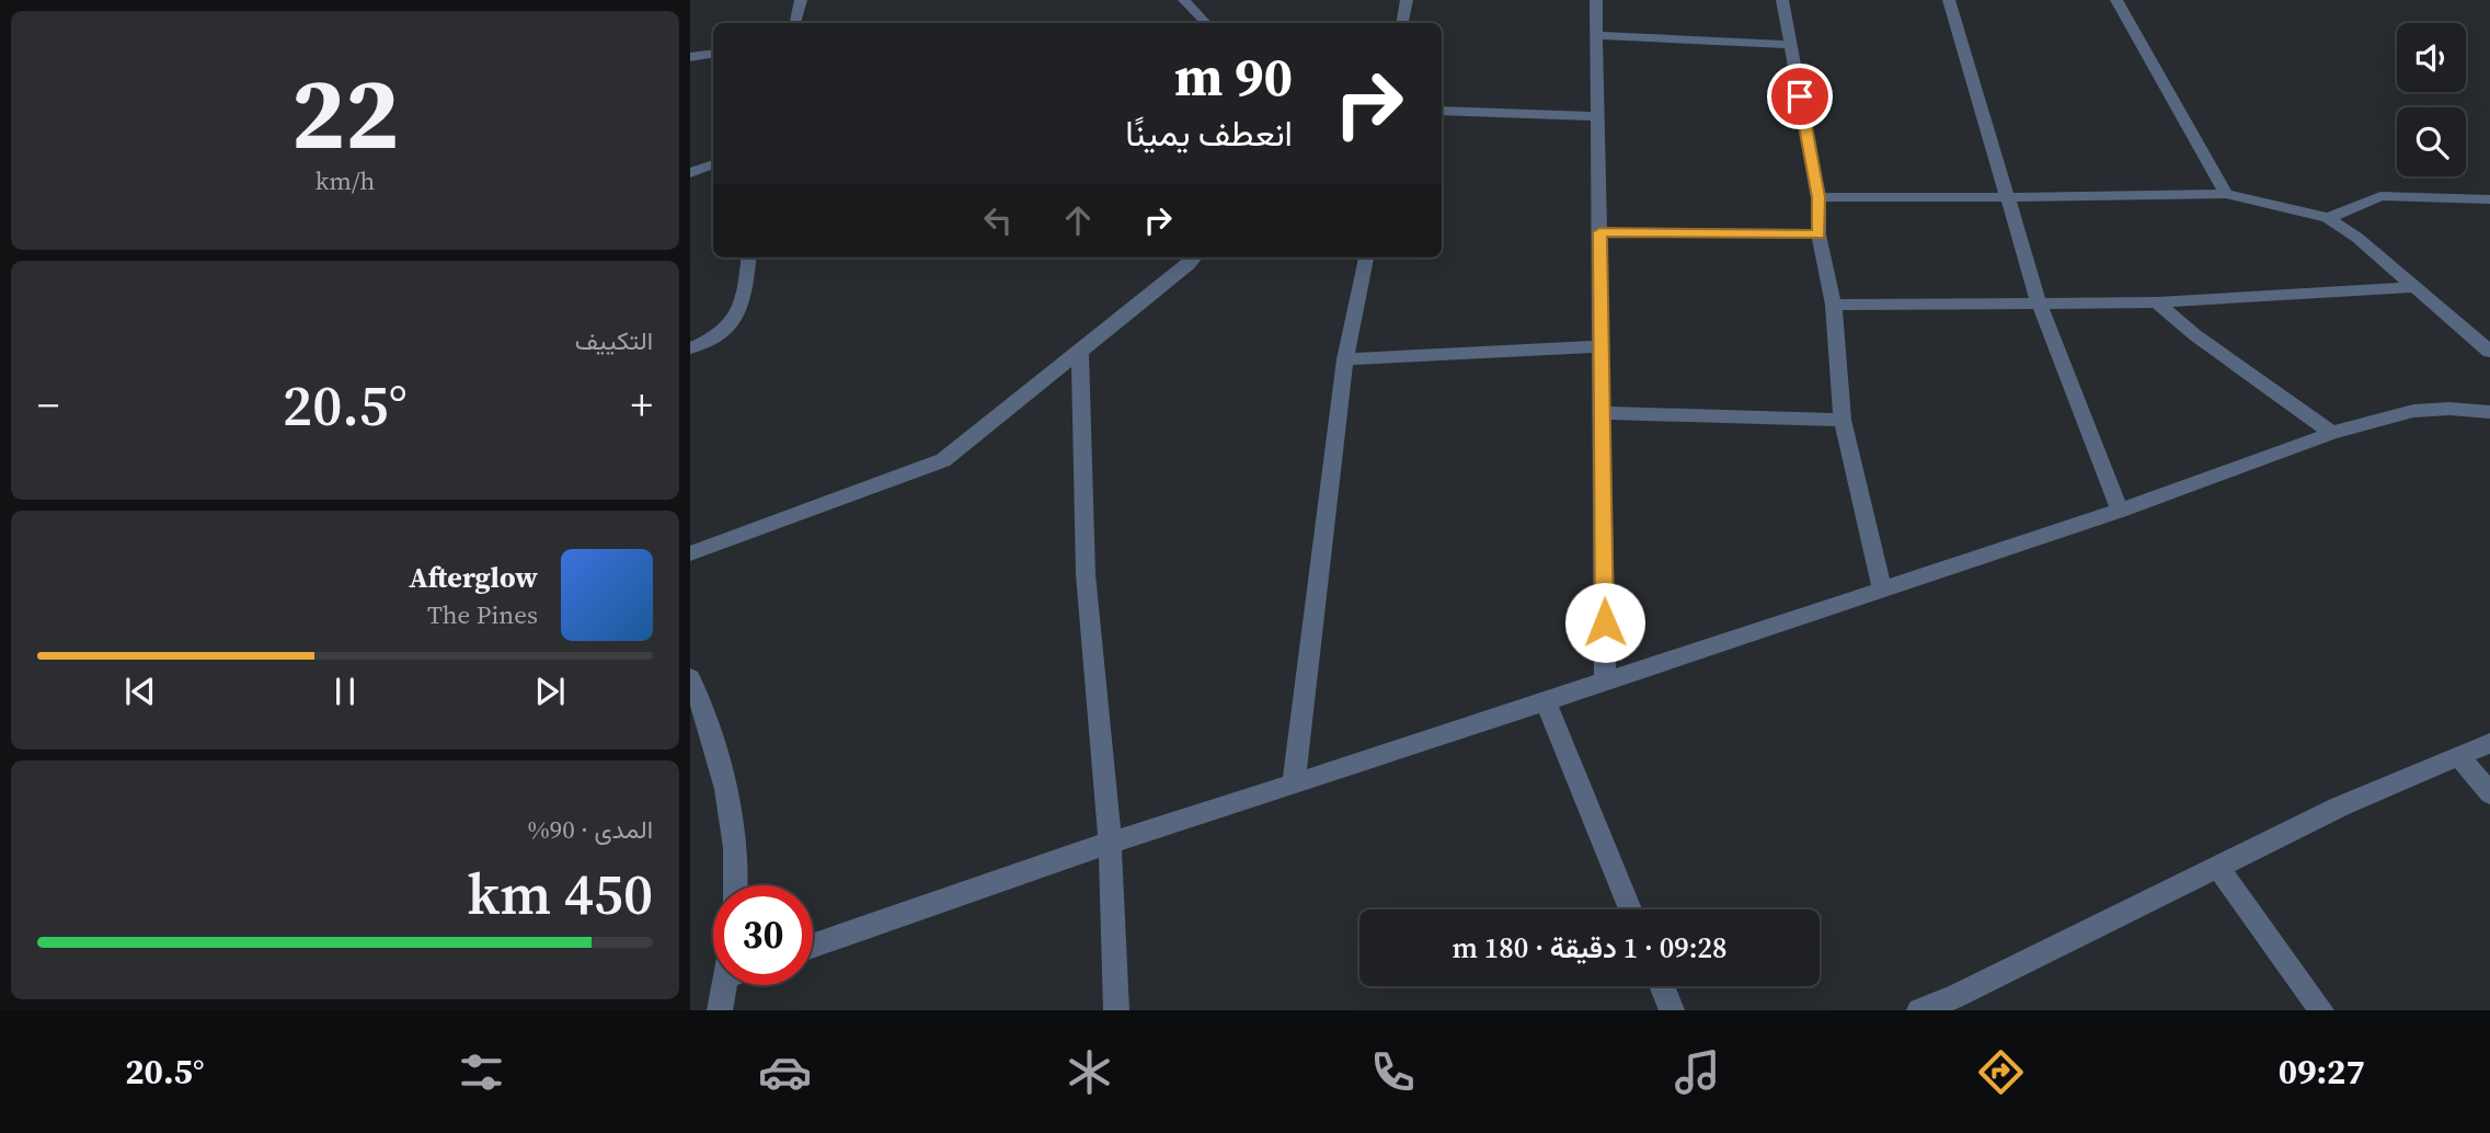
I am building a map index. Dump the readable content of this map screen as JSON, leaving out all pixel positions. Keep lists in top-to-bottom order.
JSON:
{
  "page": {
    "tile": [
      ["22", "km/h"],
      "التكييف",
      ["المدى · 90%", "450 km"]
    ],
    "turn": ["90 m", "انعطف يمينًا"],
    "heat": ["−", "20.5°", "+"],
    "song": ["Afterglow", "The Pines"],
    "limit": "30",
    "trip": "09:28 · 1 دقيقة · 180 m",
    "tabs": ["09:27", "20.5°"]
  }
}
